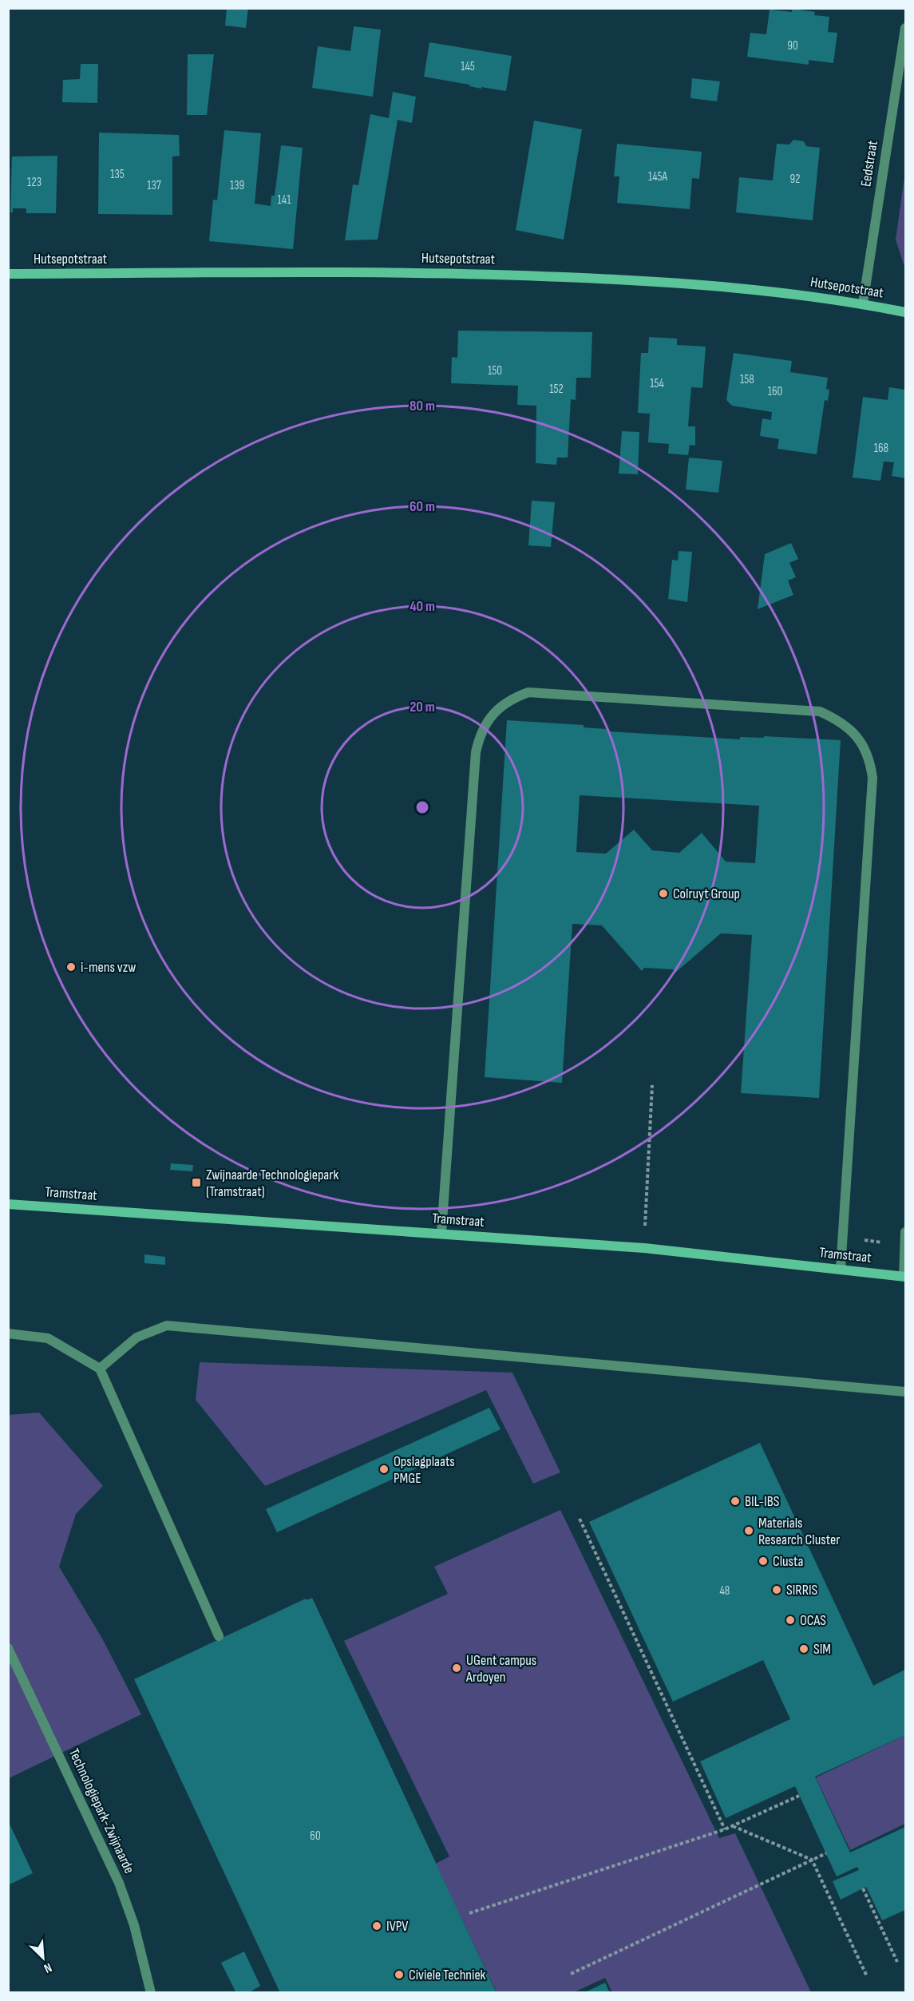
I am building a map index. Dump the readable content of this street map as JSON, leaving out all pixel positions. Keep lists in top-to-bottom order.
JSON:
{
  "streets": {
    "main road": ["Hutsepotstraat", "Tramstraat"],
    "street": ["Eedstraat", "Technologiepark-Zwijnaarde"]
  },
  "crossings": [
    ["Eedstraat", "Hutsepotstraat"]
  ],
  "places": {
    "other": [
      "Colruyt Group",
      "i-mens vzw",
      "Opslagplaats PMGE",
      "BIL-IBS",
      "Materials Research Cluster",
      "Clusta",
      "SIRRIS",
      "OCAS",
      "SIM",
      "UGent campus Ardoyen",
      "IVPV",
      "Civiele Techniek"
    ],
    "transit": ["Zwijnaarde Technologiepark (Tramstraat)"]
  },
  "house_numbers": [
    "90",
    "145",
    "135",
    "145A",
    "92",
    "123",
    "137",
    "139",
    "141",
    "150",
    "158",
    "154",
    "152",
    "160",
    "168",
    "48",
    "60"
  ],
  "north": "bottom right",
  "rings": [
    "80 m",
    "60 m",
    "40 m",
    "20 m"
  ]
}
